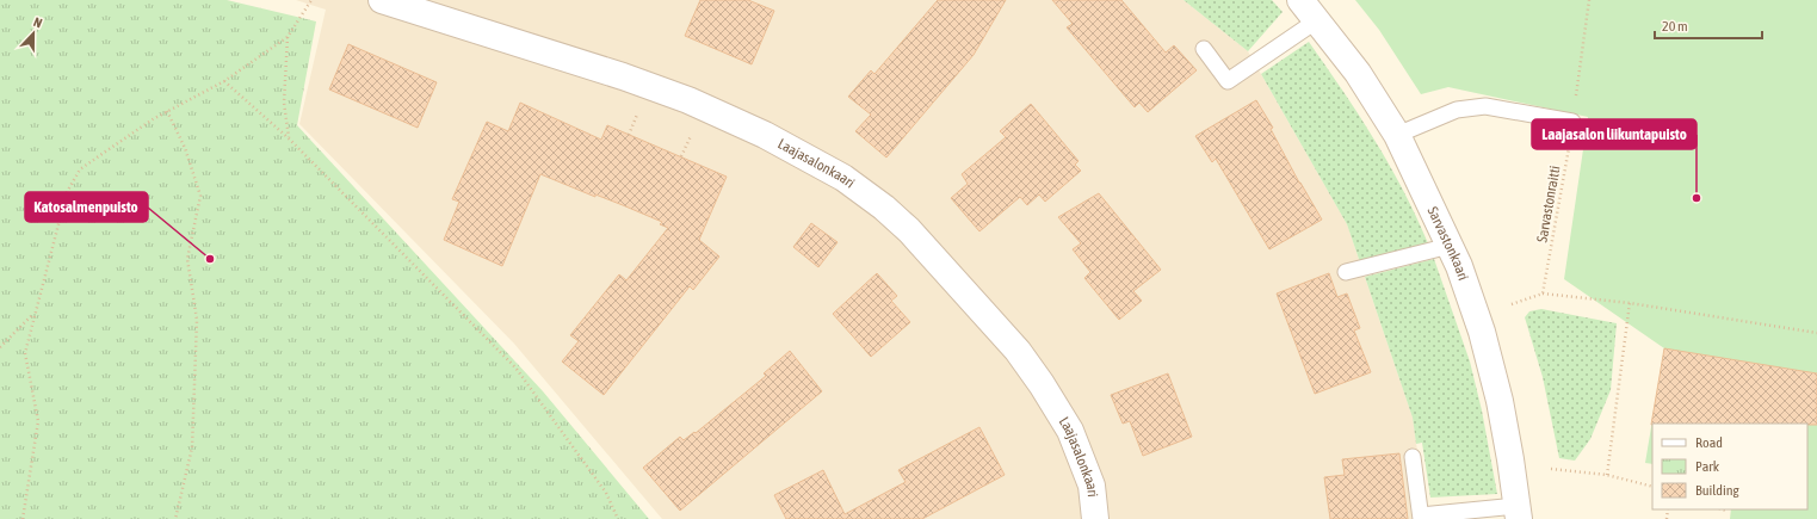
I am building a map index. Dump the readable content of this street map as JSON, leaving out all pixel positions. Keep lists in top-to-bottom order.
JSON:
{
  "streets": {
    "street": ["Laajasalonkaari", "Sarvastonkaari"],
    "path": ["Sarvastonraitti"]
  },
  "places": ["Laajasalon liikuntapuisto", "Katosalmenpuisto"],
  "legend": ["Road", "Park", "Building"],
  "scale_bar": "20 m",
  "north": "top"
}
